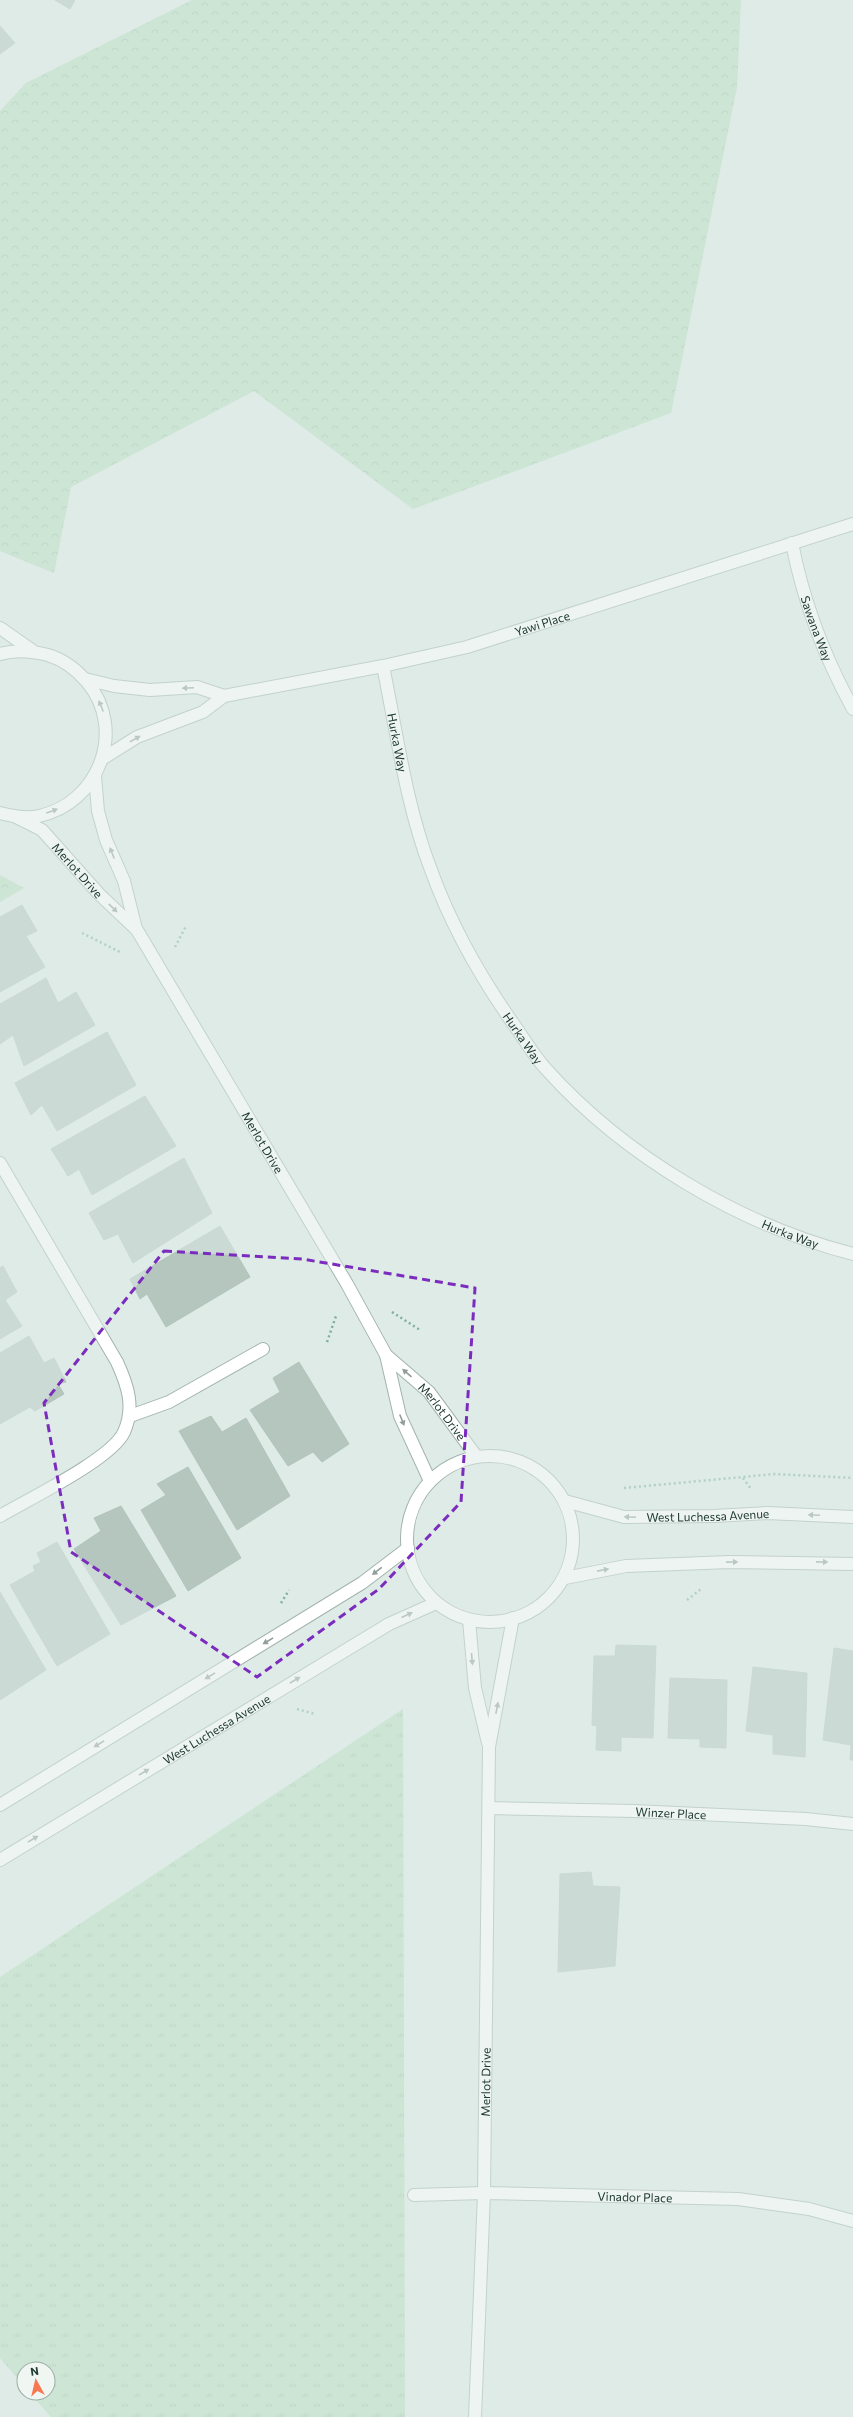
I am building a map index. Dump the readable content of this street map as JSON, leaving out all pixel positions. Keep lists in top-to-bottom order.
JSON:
{
  "streets": {
    "street": [
      "Yawi Place",
      "Sawana Way",
      "Hurka Way",
      "Merlot Drive",
      "West Luchessa Avenue",
      "Winzer Place",
      "Vinador Place"
    ]
  },
  "crossings": [
    ["Yawi Place", "Sawana Way"],
    ["Yawi Place", "Hurka Way"],
    ["Merlot Drive", "Winzer Place"],
    ["Merlot Drive", "Vinador Place"]
  ],
  "north": "top"
}
